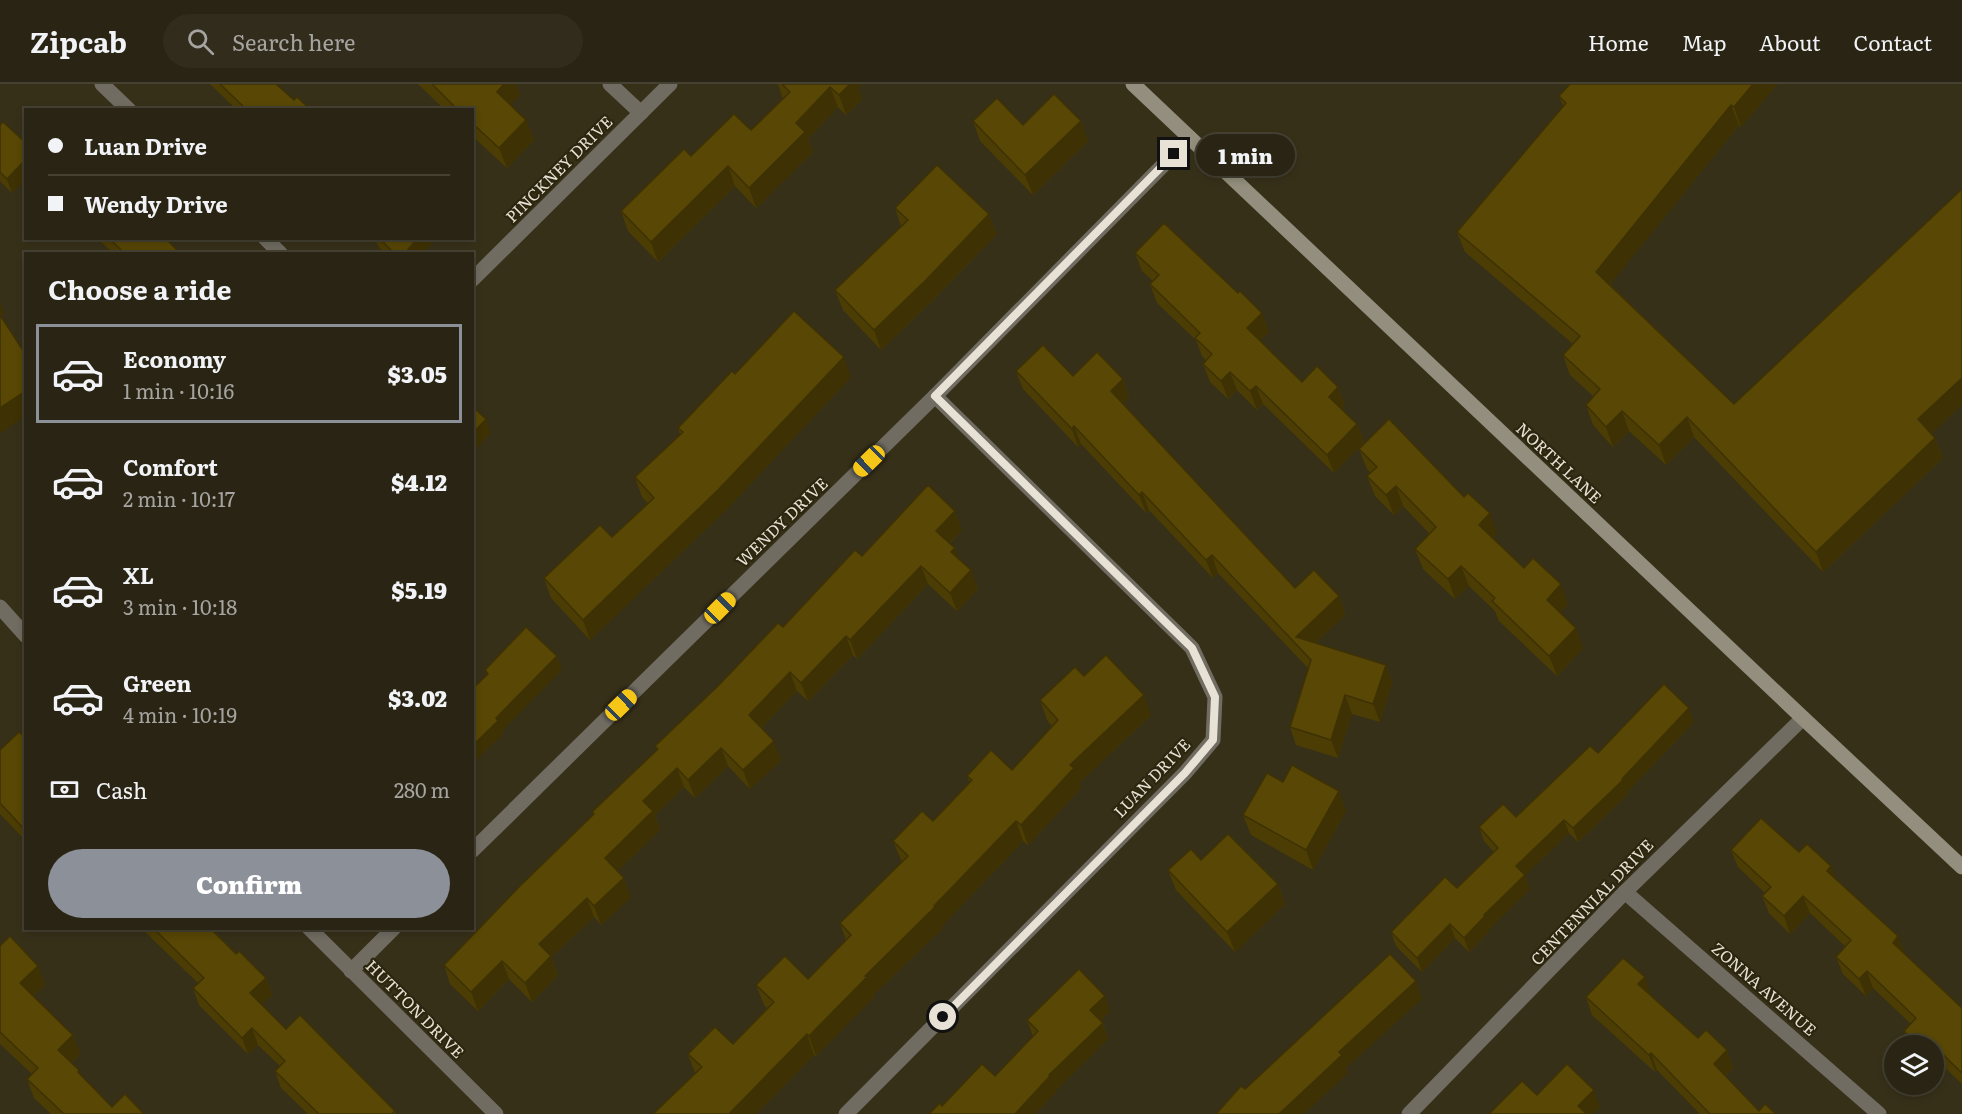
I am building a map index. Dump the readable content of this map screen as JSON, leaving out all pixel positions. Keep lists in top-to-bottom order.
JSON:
{
  "streets": {
    "street": [
      "PINCKNEY DRIVE",
      "NORTH LANE",
      "WENDY DRIVE",
      "LUAN DRIVE",
      "CENTENNIAL DRIVE",
      "ZONNA AVENUE",
      "HUTTON DRIVE"
    ]
  },
  "crossings": [
    ["NORTH LANE", "WENDY DRIVE"],
    ["NORTH LANE", "CENTENNIAL DRIVE"],
    ["WENDY DRIVE", "LUAN DRIVE"],
    ["CENTENNIAL DRIVE", "ZONNA AVENUE"]
  ],
  "page": {
    "header": "Zipcab",
    "search": "Search here",
    "nav": [
      "Home",
      "Map",
      "About",
      "Contact"
    ],
    "banner": ["Luan Drive", "Wendy Drive"],
    "bubble": "1 min",
    "heading": "Choose a ride",
    "list": [
      {
        "name": "Economy",
        "note": "1 min · 10:16",
        "value": "$3.05"
      },
      {
        "name": "Comfort",
        "note": "2 min · 10:17",
        "value": "$4.12"
      },
      {
        "name": "XL",
        "note": "3 min · 10:18",
        "value": "$5.19"
      },
      {
        "name": "Green",
        "note": "4 min · 10:19",
        "value": "$3.02"
      }
    ],
    "pay": ["Cash", "280 m"],
    "buttons": "Confirm"
  }
}
